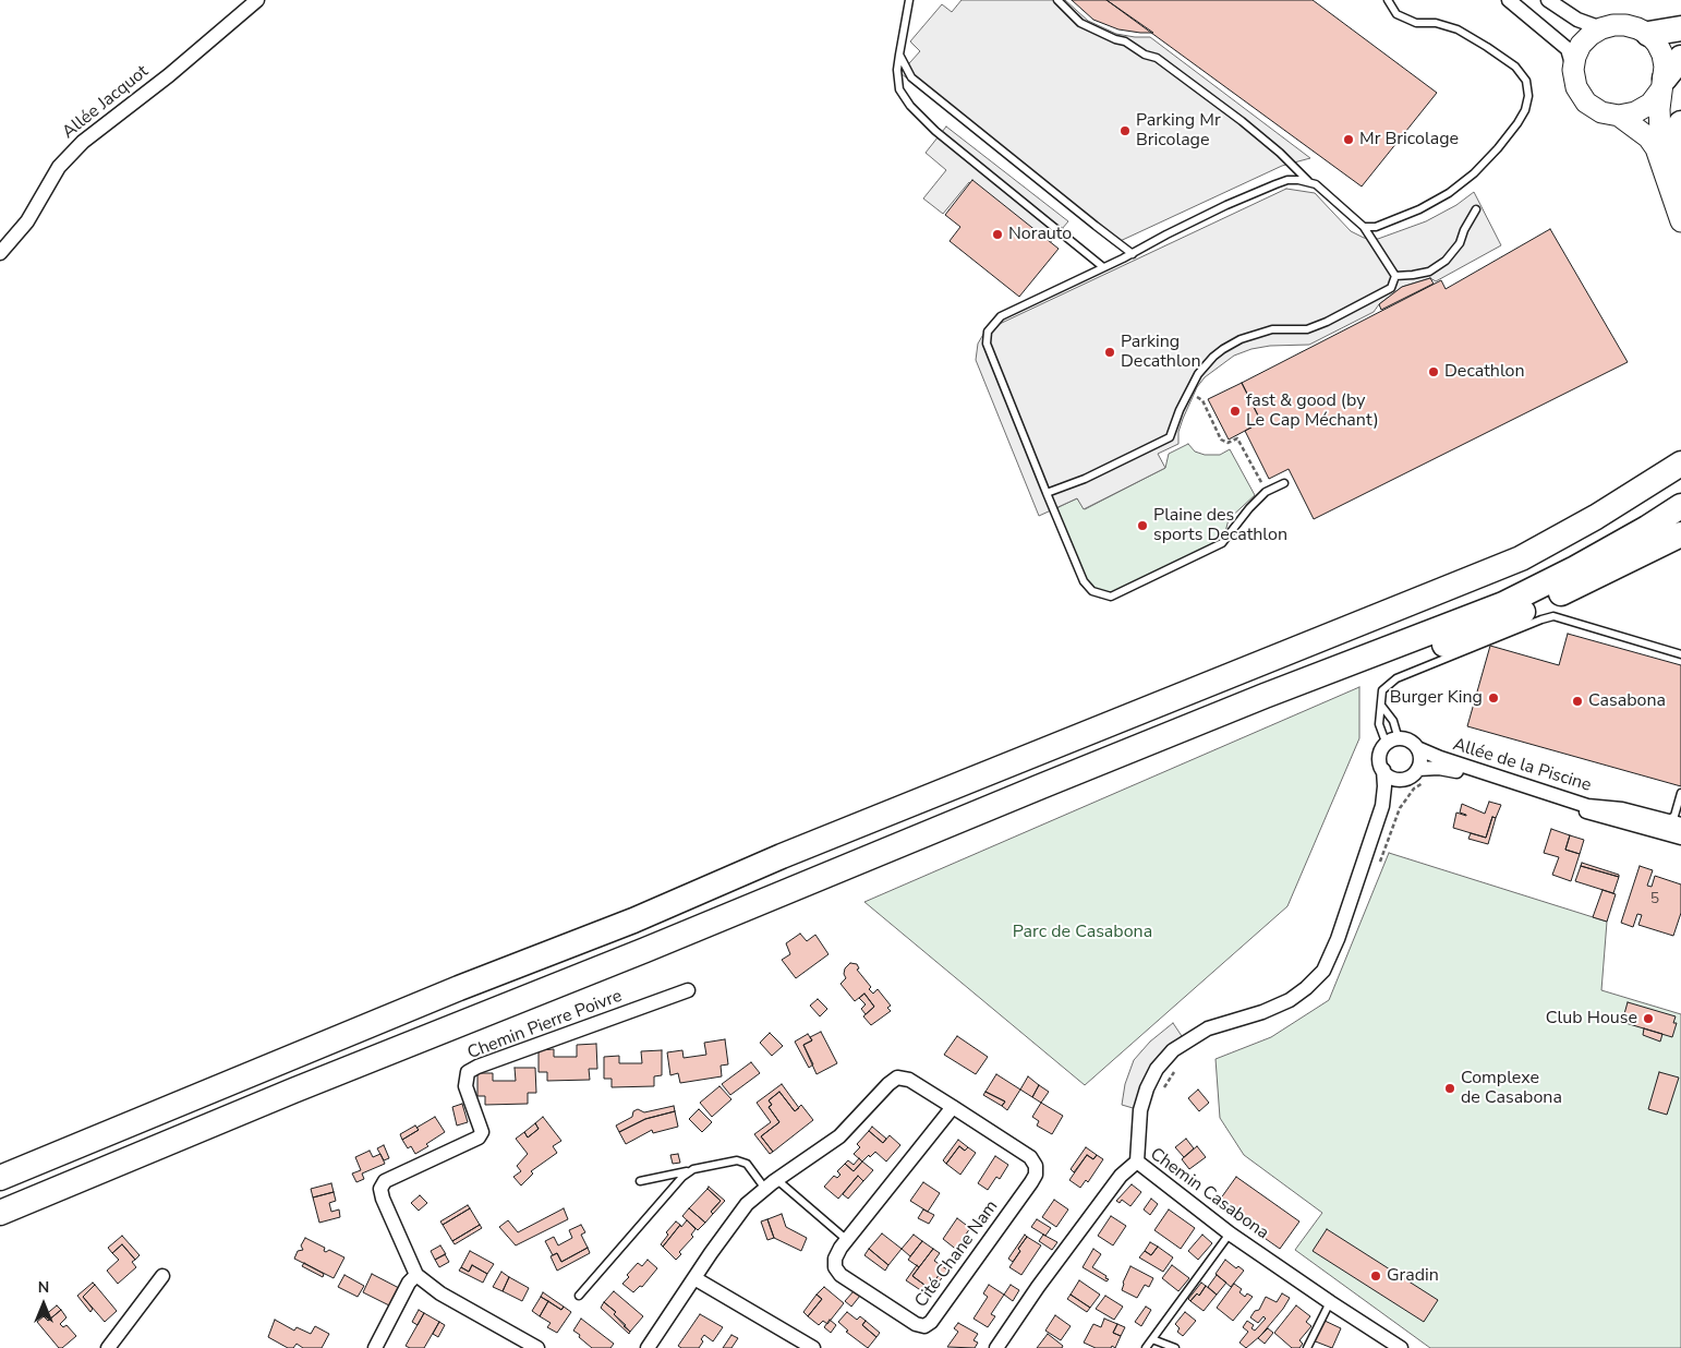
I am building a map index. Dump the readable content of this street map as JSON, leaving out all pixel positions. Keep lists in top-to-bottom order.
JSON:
{
  "streets": {
    "street": [
      "Allée Jacquot",
      "Allée de la Piscine",
      "Chemin Pierre Poivre",
      "Chemin Casabona",
      "Cité Chane Nam"
    ]
  },
  "parks": ["Parc de Casabona"],
  "places": [
    "Parking Mr Bricolage",
    "Mr Bricolage",
    "Norauto",
    "Parking Decathlon",
    "Decathlon",
    "fast & good (by Le Cap Méchant)",
    "Plaine des sports Decathlon",
    "Burger King",
    "Casabona",
    "Club House",
    "Complexe de Casabona",
    "Gradin"
  ],
  "house_numbers": ["5"],
  "north": "top"
}
